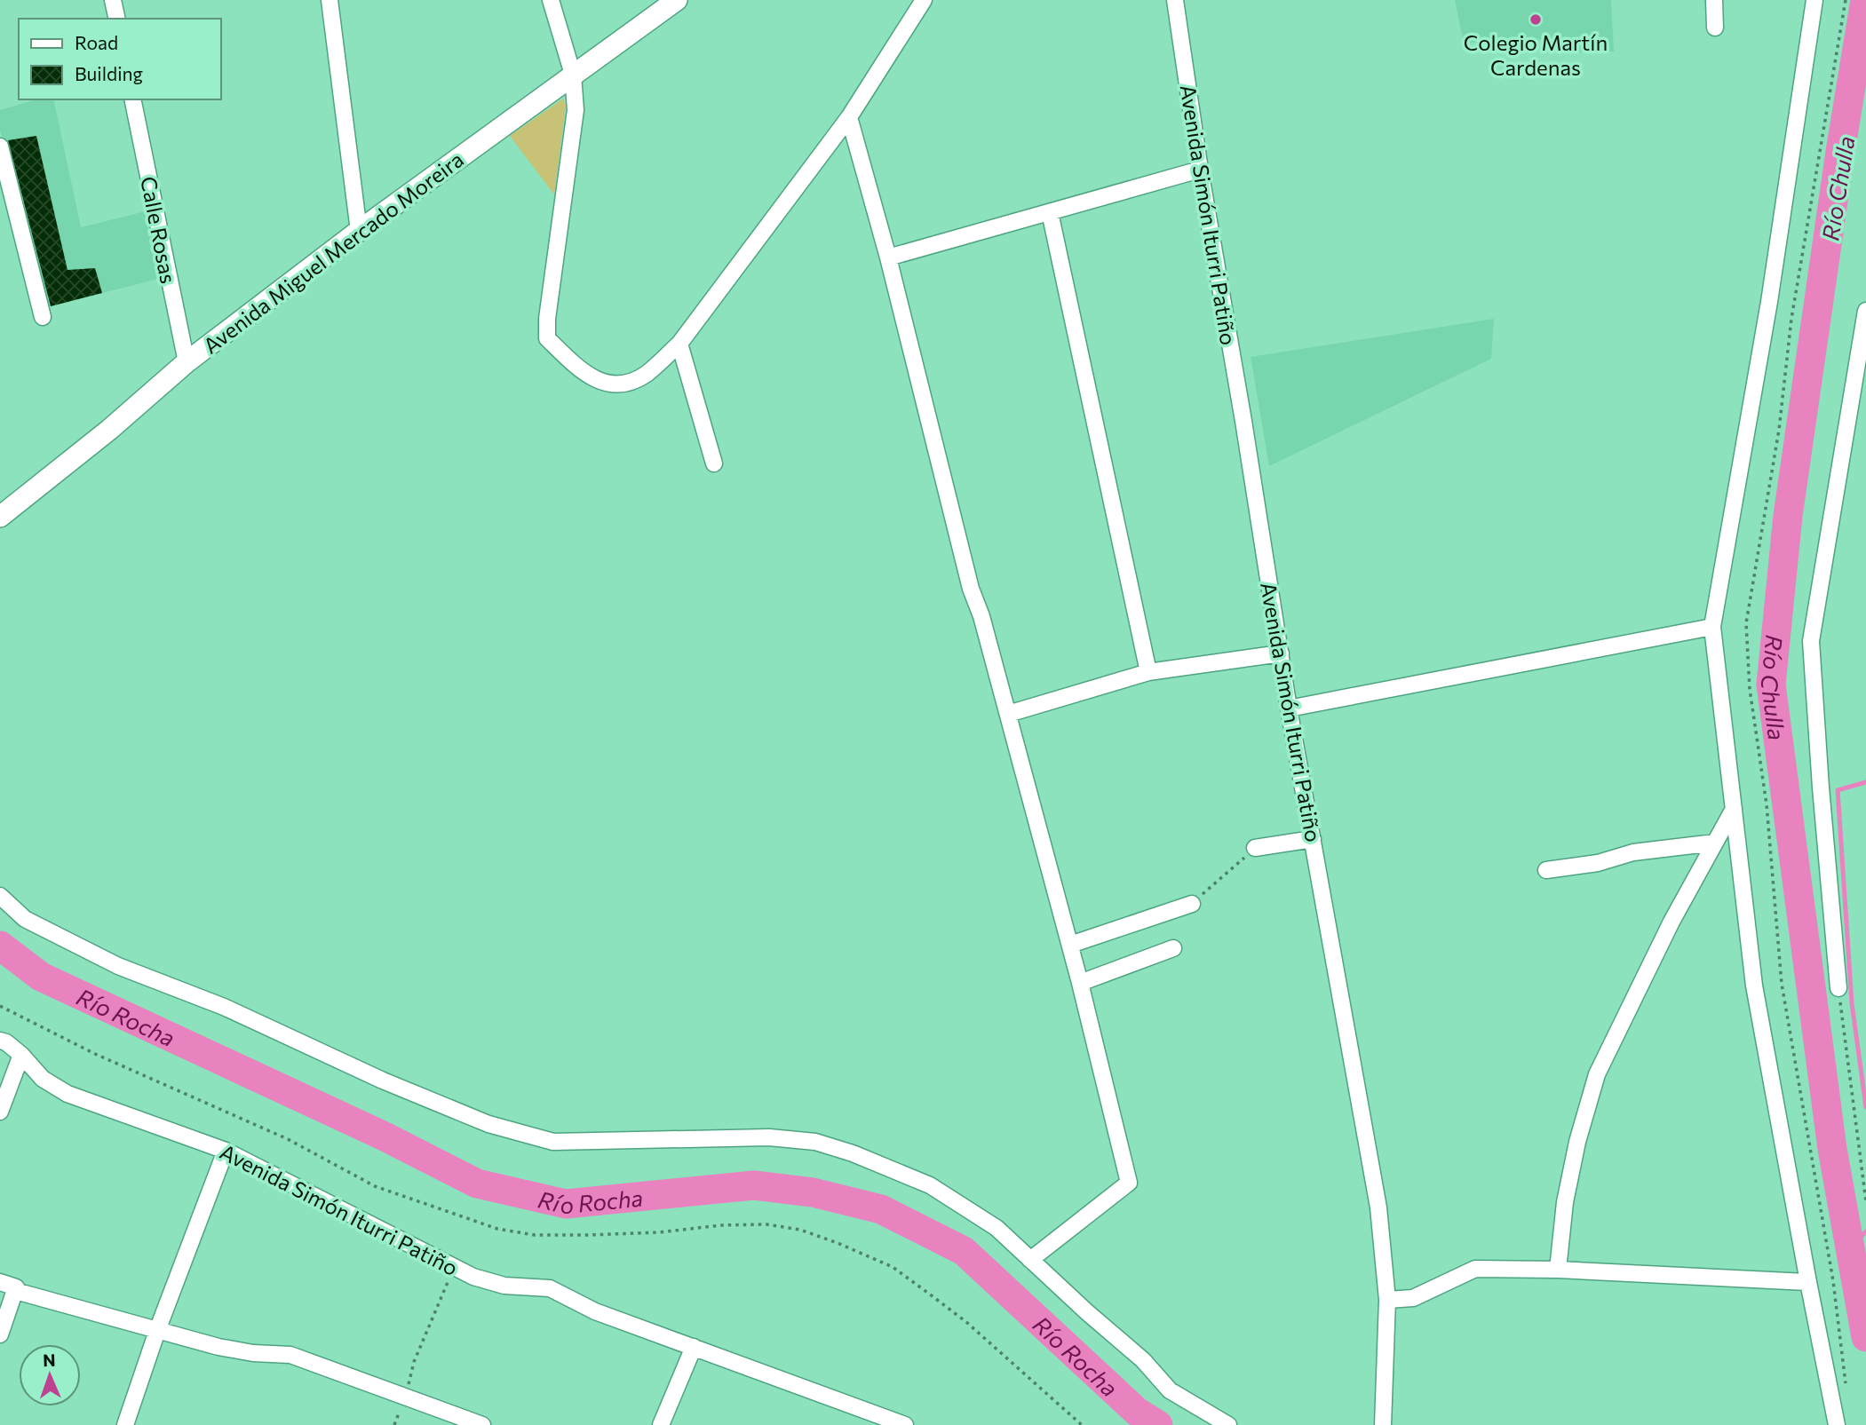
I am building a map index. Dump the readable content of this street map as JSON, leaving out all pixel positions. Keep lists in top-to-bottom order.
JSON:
{
  "streets": {
    "main road": ["Avenida Miguel Mercado Moreira"],
    "street": ["Avenida Simón Iturri Patiño", "Calle Rosas"]
  },
  "crossings": [
    ["Calle Rosas", "Avenida Miguel Mercado Moreira"]
  ],
  "water": ["Río Chulla", "Río Rocha"],
  "places": ["Colegio Martín Cardenas"],
  "legend": ["Road", "Building"],
  "north": "top"
}
